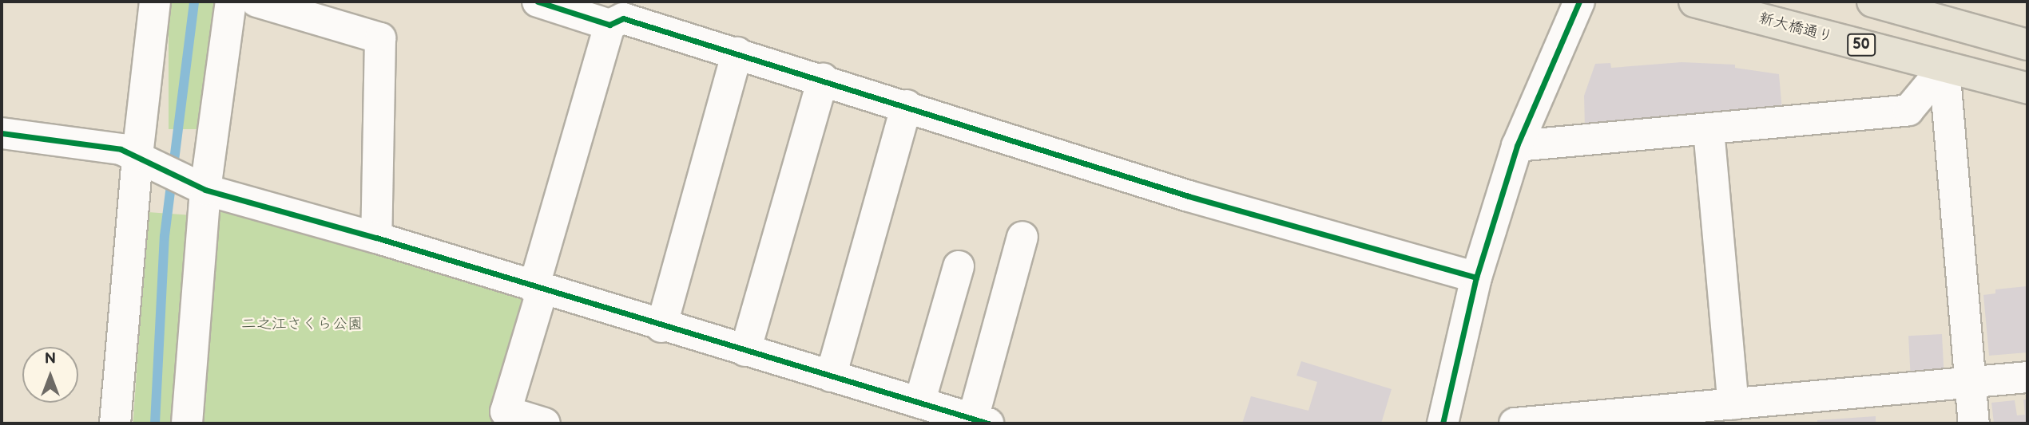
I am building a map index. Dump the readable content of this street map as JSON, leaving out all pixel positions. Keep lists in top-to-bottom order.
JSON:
{
  "streets": {
    "main road": ["新大橋通り", "50"]
  },
  "parks": ["二之江さくら公園"],
  "north": "top"
}
